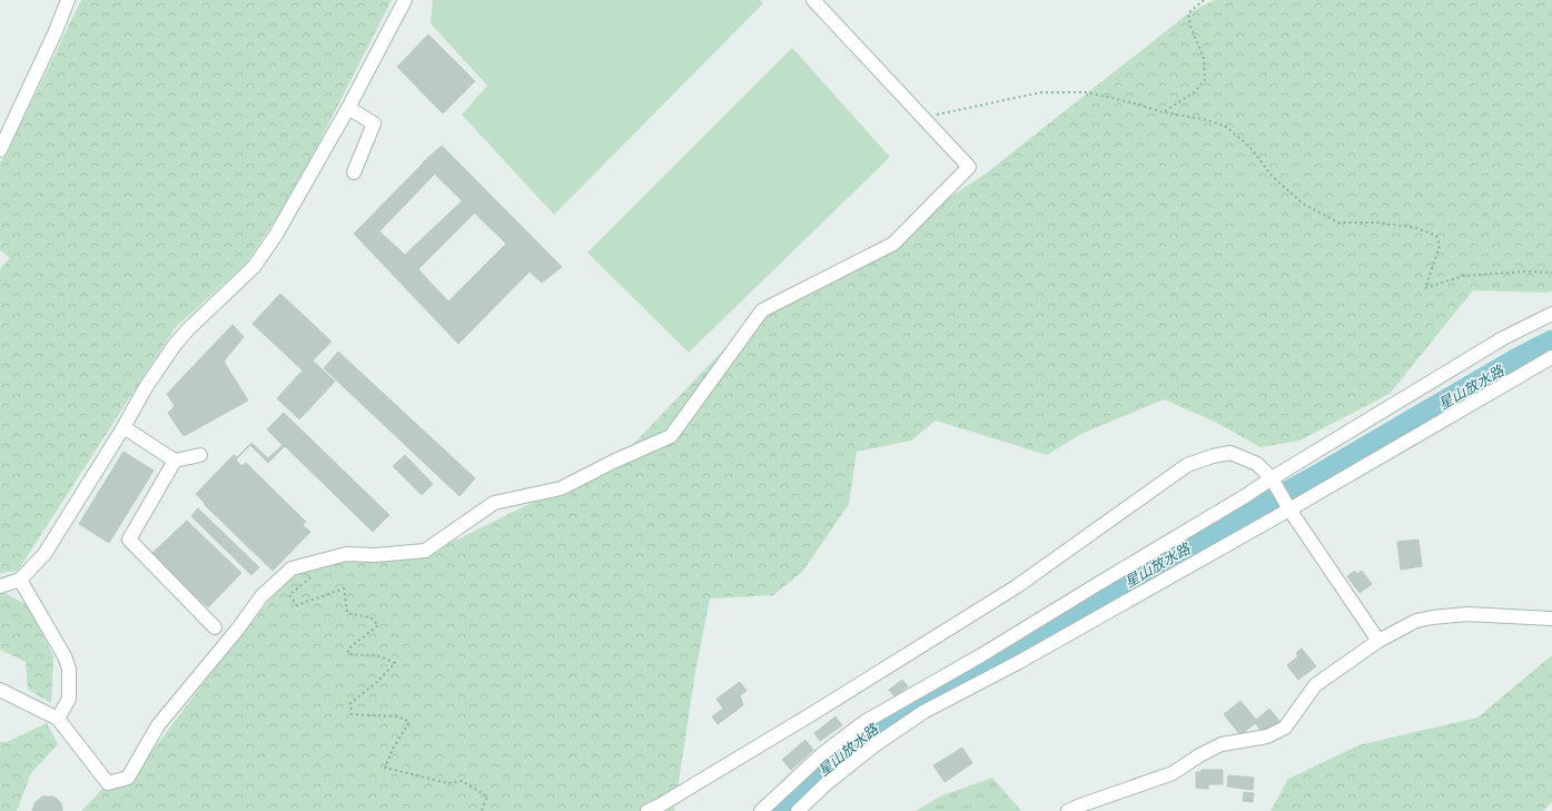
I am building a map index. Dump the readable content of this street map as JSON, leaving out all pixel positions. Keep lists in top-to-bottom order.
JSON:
{
  "water": ["星山放水路"]
}
